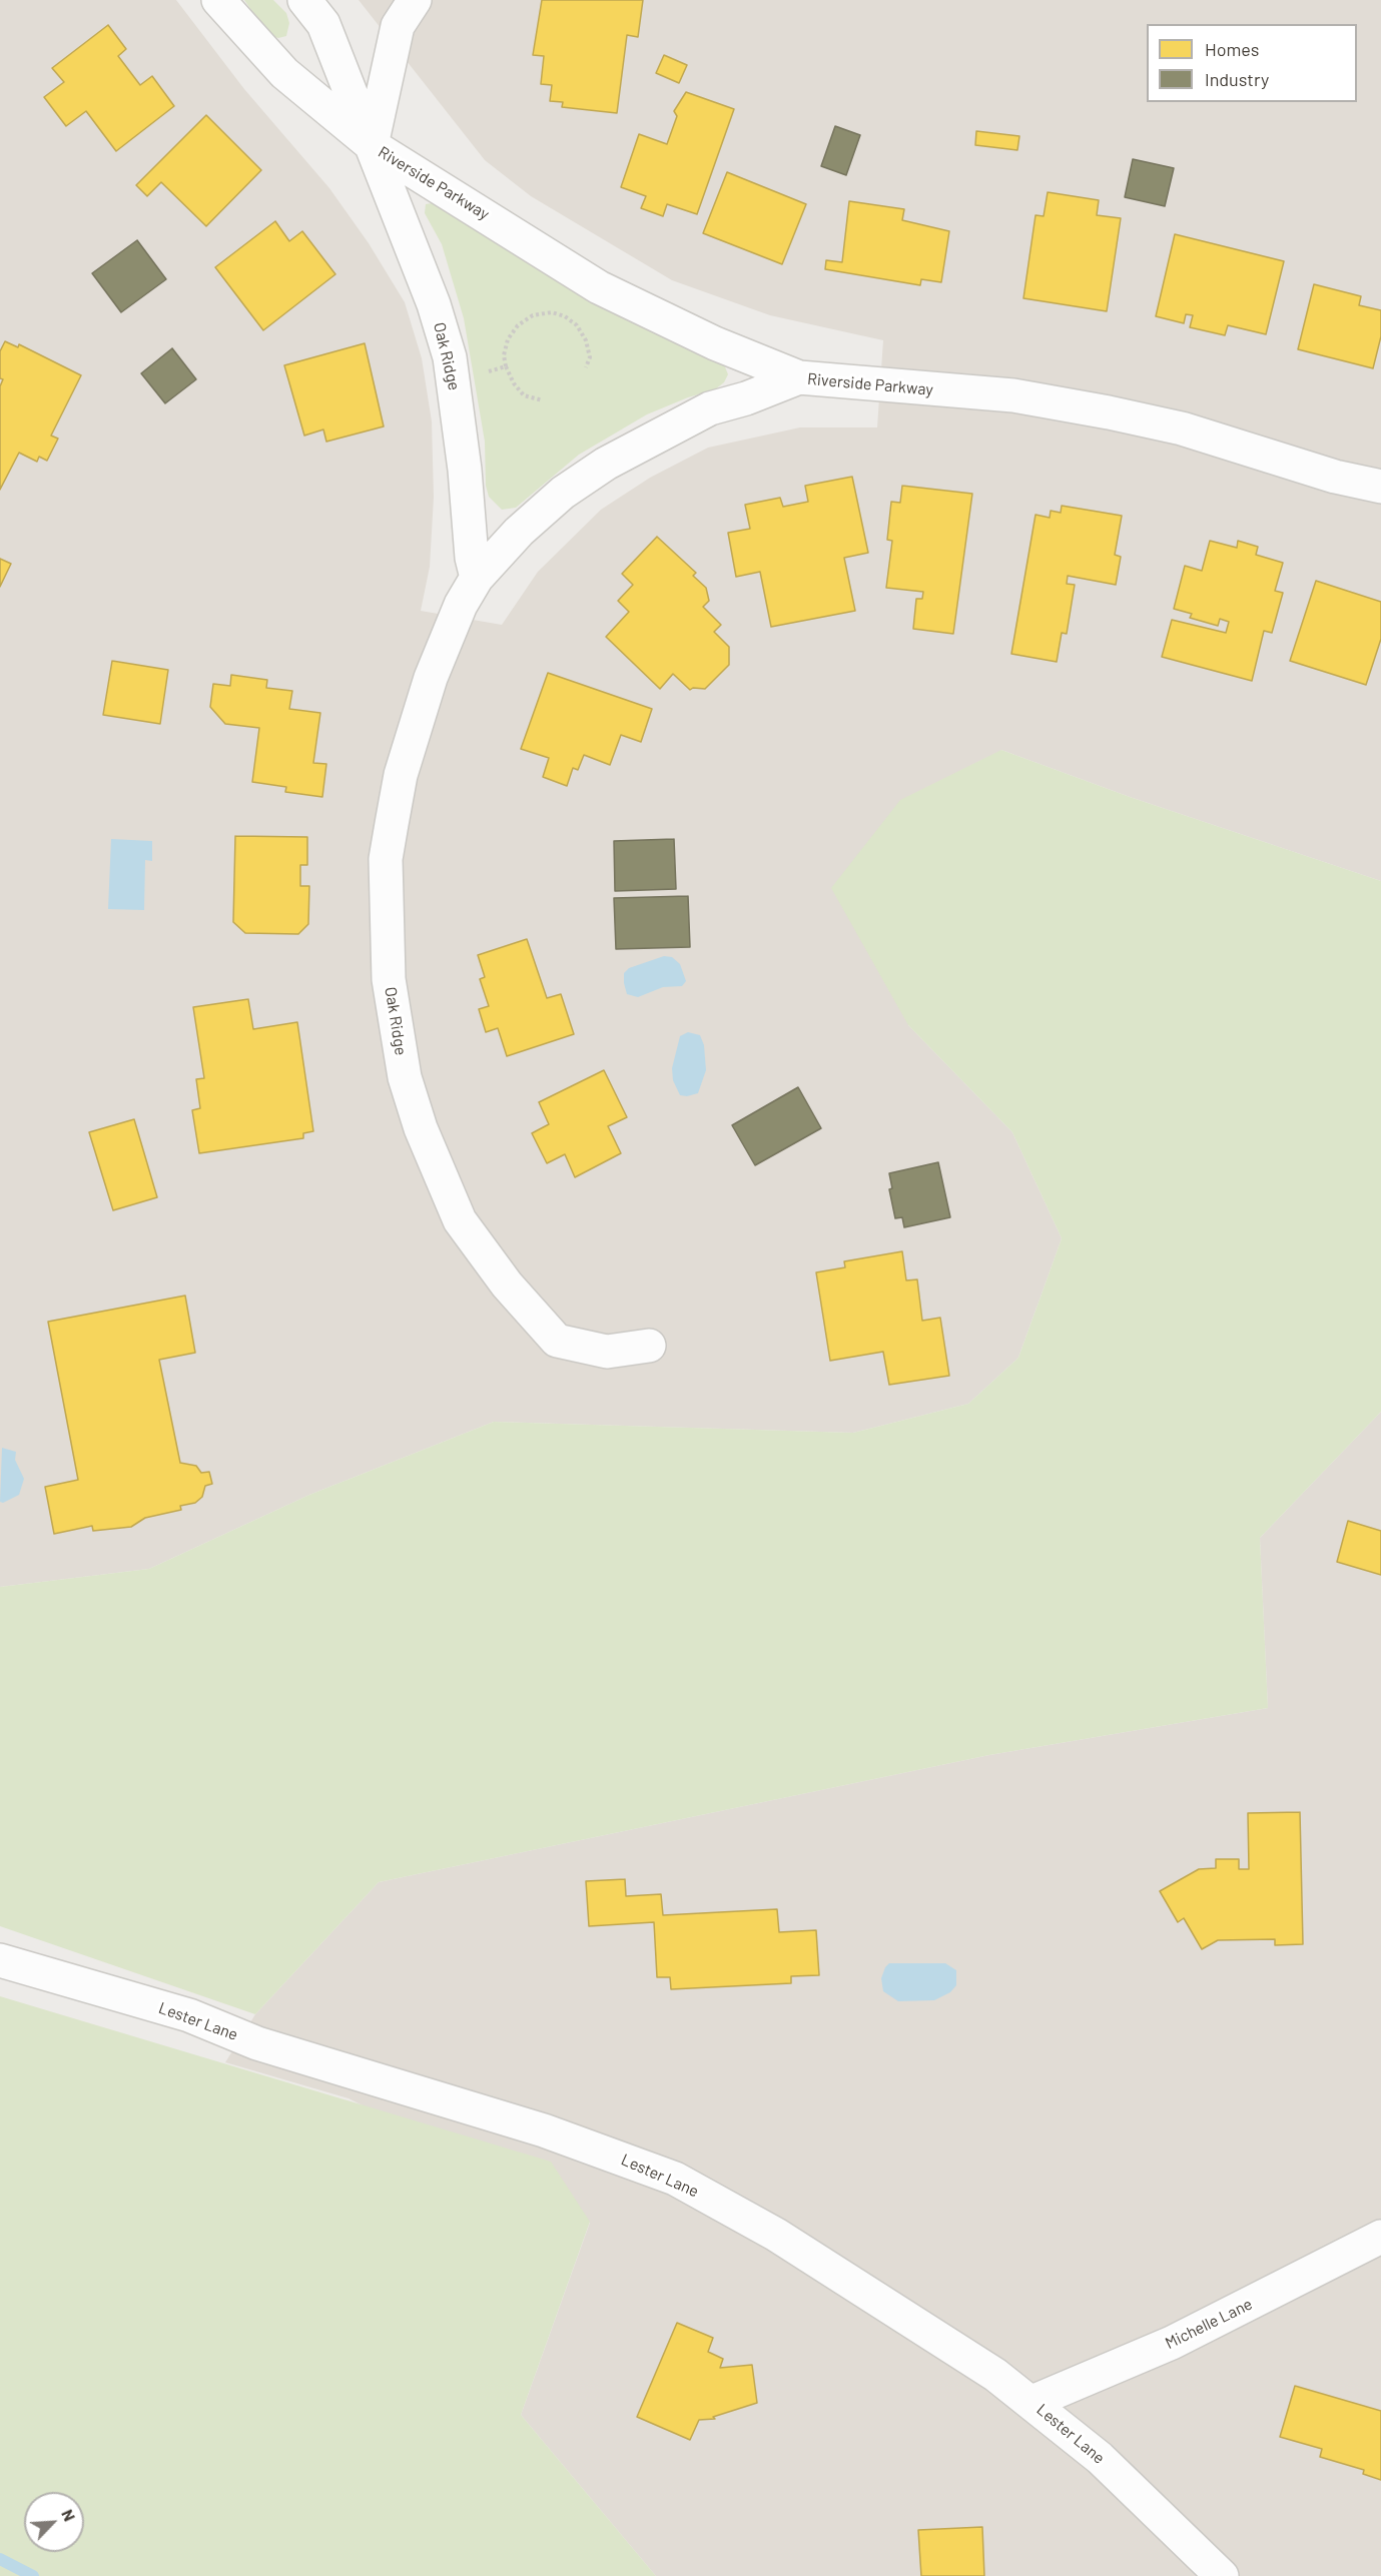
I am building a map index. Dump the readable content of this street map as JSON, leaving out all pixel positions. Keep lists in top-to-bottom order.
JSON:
{
  "streets": {
    "street": [
      "Riverside Parkway",
      "Oak Ridge",
      "Lester Lane",
      "Michelle Lane"
    ]
  },
  "crossings": [
    ["Riverside Parkway", "Oak Ridge"],
    ["Lester Lane", "Michelle Lane"]
  ],
  "legend": ["Homes", "Industry"],
  "north": "top right"
}
